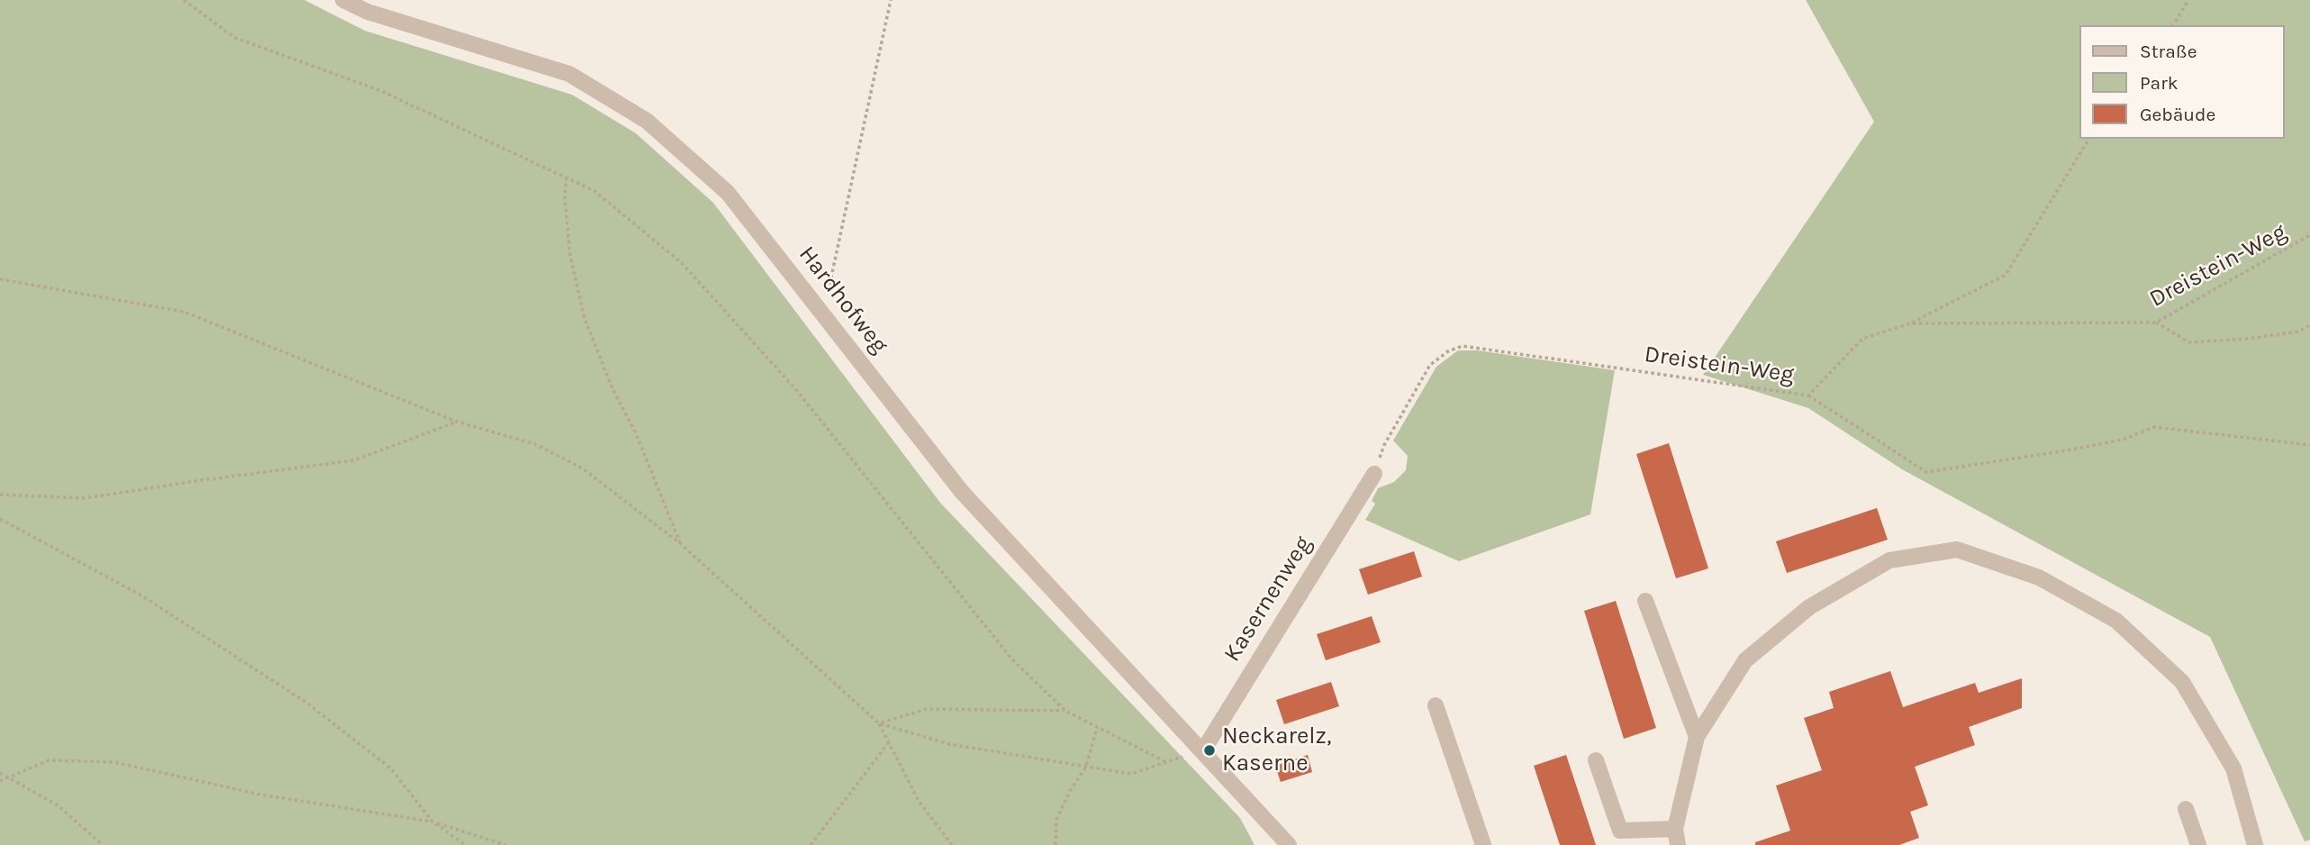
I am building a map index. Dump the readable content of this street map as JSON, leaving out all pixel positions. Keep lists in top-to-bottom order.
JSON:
{
  "streets": {
    "street": ["Hardhofweg", "Kasernenweg"],
    "path": ["Dreistein-Weg"]
  },
  "crossings": [
    ["Dreistein-Weg", "Kasernenweg"],
    ["Hardhofweg", "Kasernenweg"]
  ],
  "places": ["Neckarelz, Kaserne"],
  "legend": ["Straße", "Park", "Gebäude"]
}
